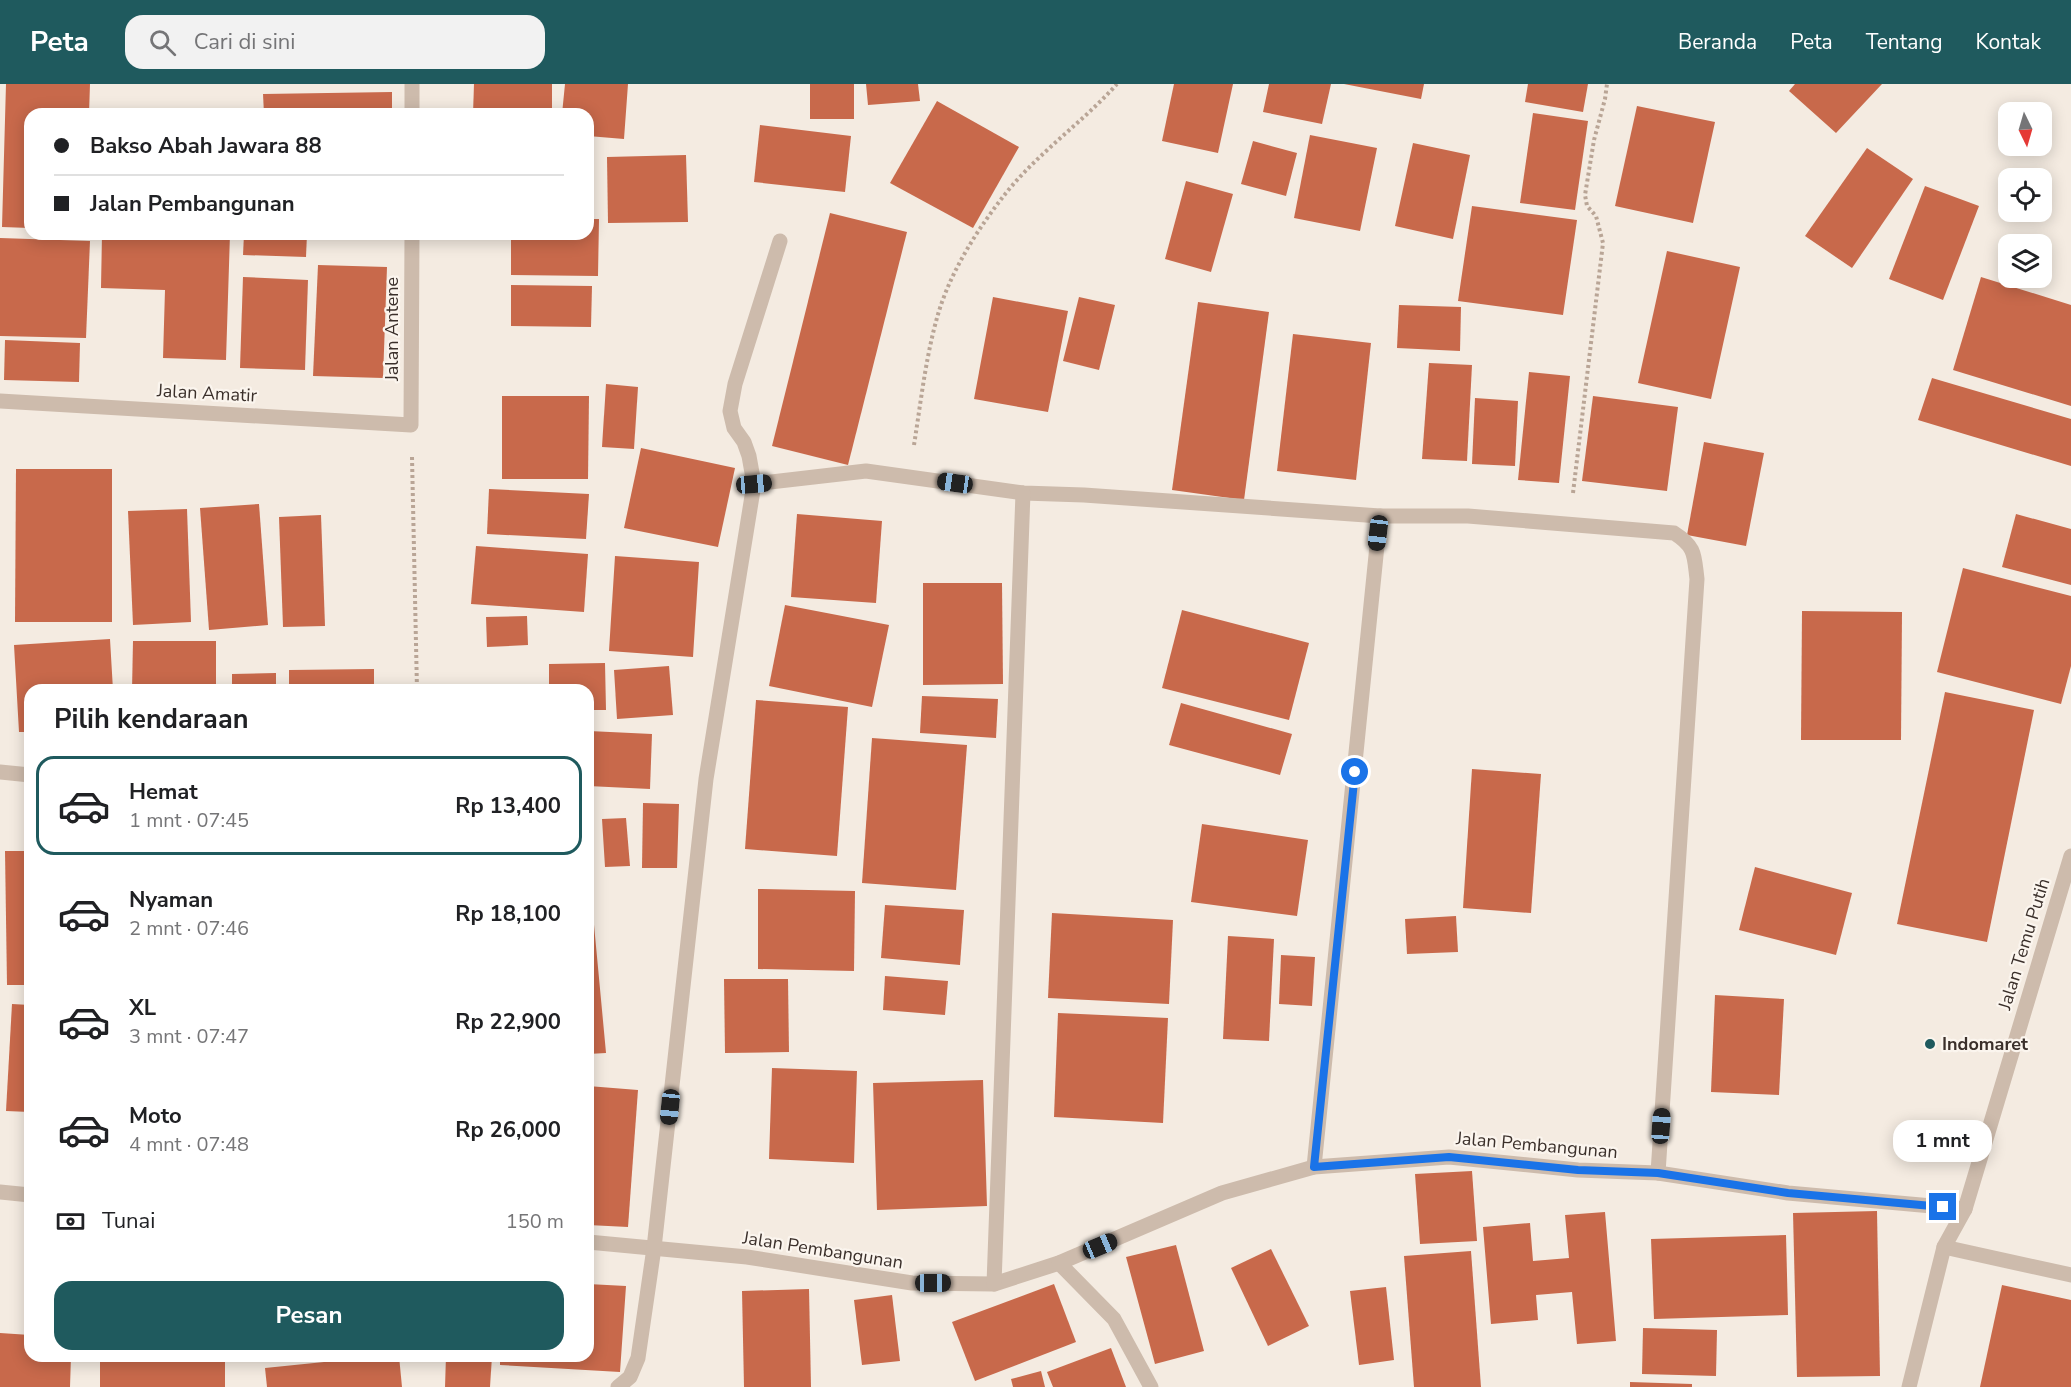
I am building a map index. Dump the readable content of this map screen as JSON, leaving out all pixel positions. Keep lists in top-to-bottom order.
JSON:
{
  "streets": {
    "street": [
      "Jalan Antene",
      "Jalan Amatir",
      "Jalan Temu Putih",
      "Jalan Pembangunan"
    ]
  },
  "crossings": [
    ["Jalan Antene", "Jalan Amatir"],
    ["Jalan Temu Putih", "Jalan Pembangunan"]
  ],
  "places": ["Indomaret"],
  "north": "bottom",
  "page": {
    "header": "Peta",
    "search": "Cari di sini",
    "nav": [
      "Beranda",
      "Peta",
      "Tentang",
      "Kontak"
    ],
    "banner": ["Bakso Abah Jawara 88", "Jalan Pembangunan"],
    "heading": "Pilih kendaraan",
    "list": [
      {
        "name": "Hemat",
        "note": "1 mnt · 07:45",
        "value": "Rp 13,400"
      },
      {
        "name": "Nyaman",
        "note": "2 mnt · 07:46",
        "value": "Rp 18,100"
      },
      {
        "name": "XL",
        "note": "3 mnt · 07:47",
        "value": "Rp 22,900"
      },
      {
        "name": "Moto",
        "note": "4 mnt · 07:48",
        "value": "Rp 26,000"
      }
    ],
    "bubble": "1 mnt",
    "pay": ["Tunai", "150 m"],
    "buttons": "Pesan"
  }
}
